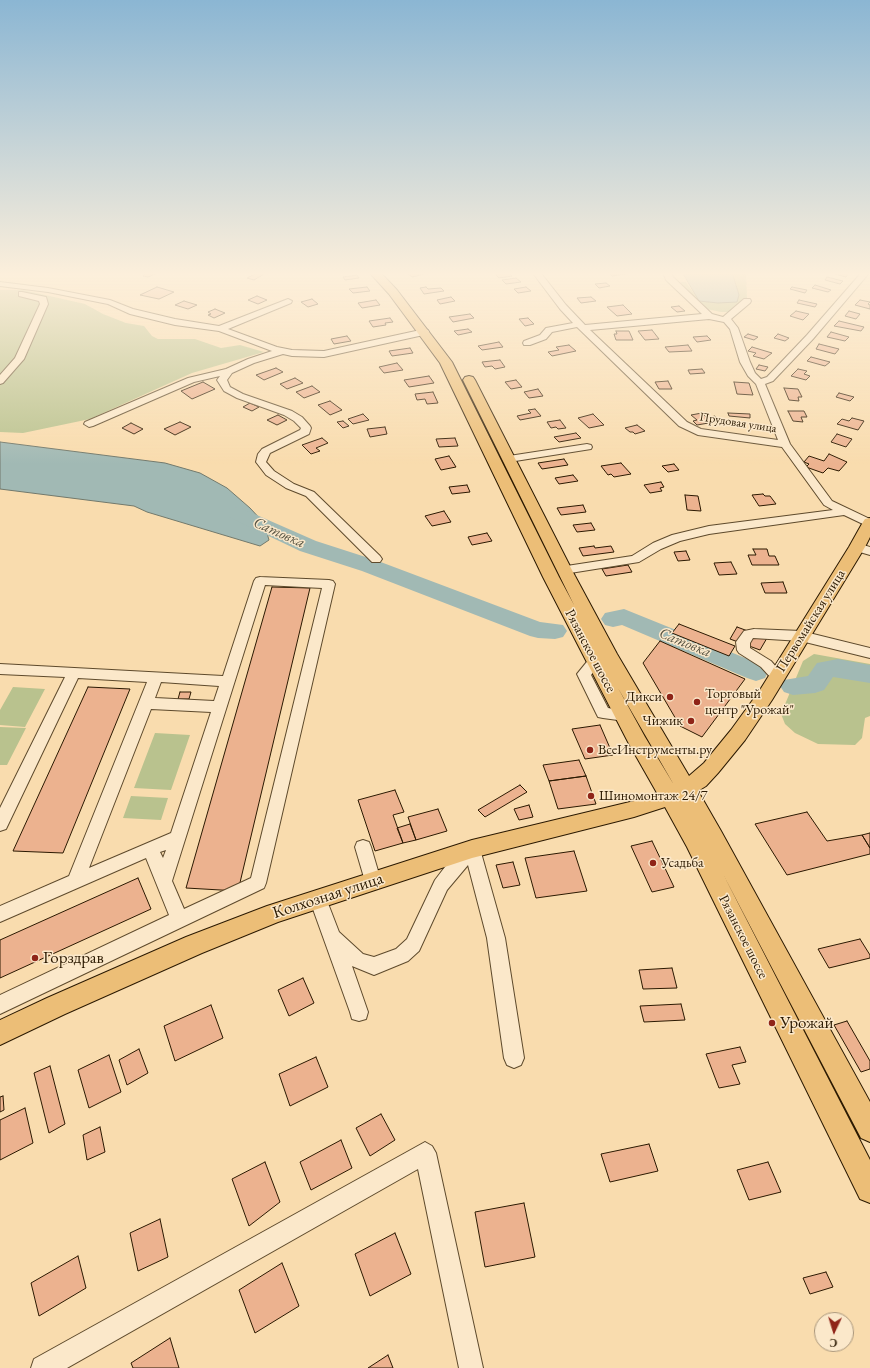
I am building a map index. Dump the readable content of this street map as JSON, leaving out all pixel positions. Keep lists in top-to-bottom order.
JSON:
{
  "streets": {
    "main road": ["Первомайская улица", "Рязанское шоссе", "Колхозная улица"],
    "street": ["Прудовая улица"]
  },
  "crossings": [
    ["Прудовая улица", "Первомайская улица"],
    ["Первомайская улица", "Рязанское шоссе"],
    ["Первомайская улица", "Колхозная улица"],
    ["Рязанское шоссе", "Колхозная улица"]
  ],
  "water": ["Сатовка"],
  "places": [
    "Дикси",
    "Торговый центр \"Урожай\"",
    "Чижик",
    "ВсеИнструменты.ру",
    "Шиномонтаж 24/7",
    "Усадьба",
    "Горздрав",
    "Урожай"
  ],
  "north": "bottom"
}
